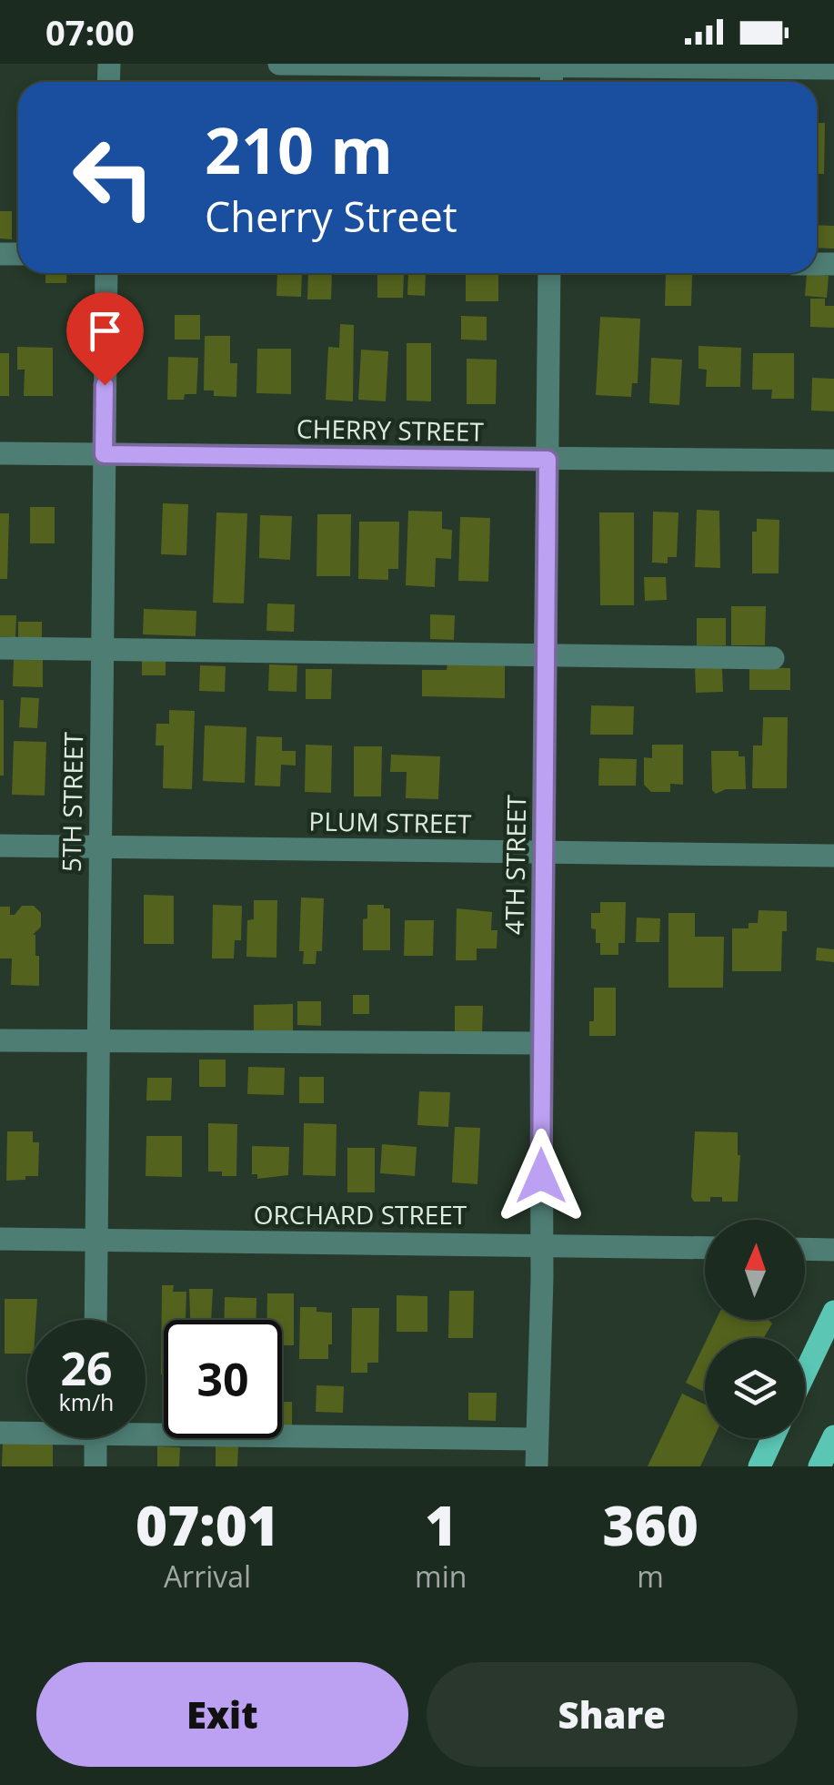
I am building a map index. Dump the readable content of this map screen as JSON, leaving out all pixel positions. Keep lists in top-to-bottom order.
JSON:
{
  "streets": {
    "street": [
      "CHERRY STREET",
      "5TH STREET",
      "PLUM STREET",
      "4TH STREET",
      "ORCHARD STREET"
    ]
  },
  "crossings": [
    ["CHERRY STREET", "5TH STREET"],
    ["CHERRY STREET", "4TH STREET"],
    ["5TH STREET", "PLUM STREET"],
    ["5TH STREET", "ORCHARD STREET"],
    ["PLUM STREET", "4TH STREET"],
    ["4TH STREET", "ORCHARD STREET"]
  ],
  "north": "top",
  "page": {
    "status": "07:00",
    "turn": ["210 m", "Cherry Street"],
    "speed": "26 km/h",
    "limit": "30",
    "eta": [
      "07:01",
      "Arrival",
      "1",
      "min",
      "360",
      "m"
    ],
    "buttons": ["Exit", "Share"]
  }
}
